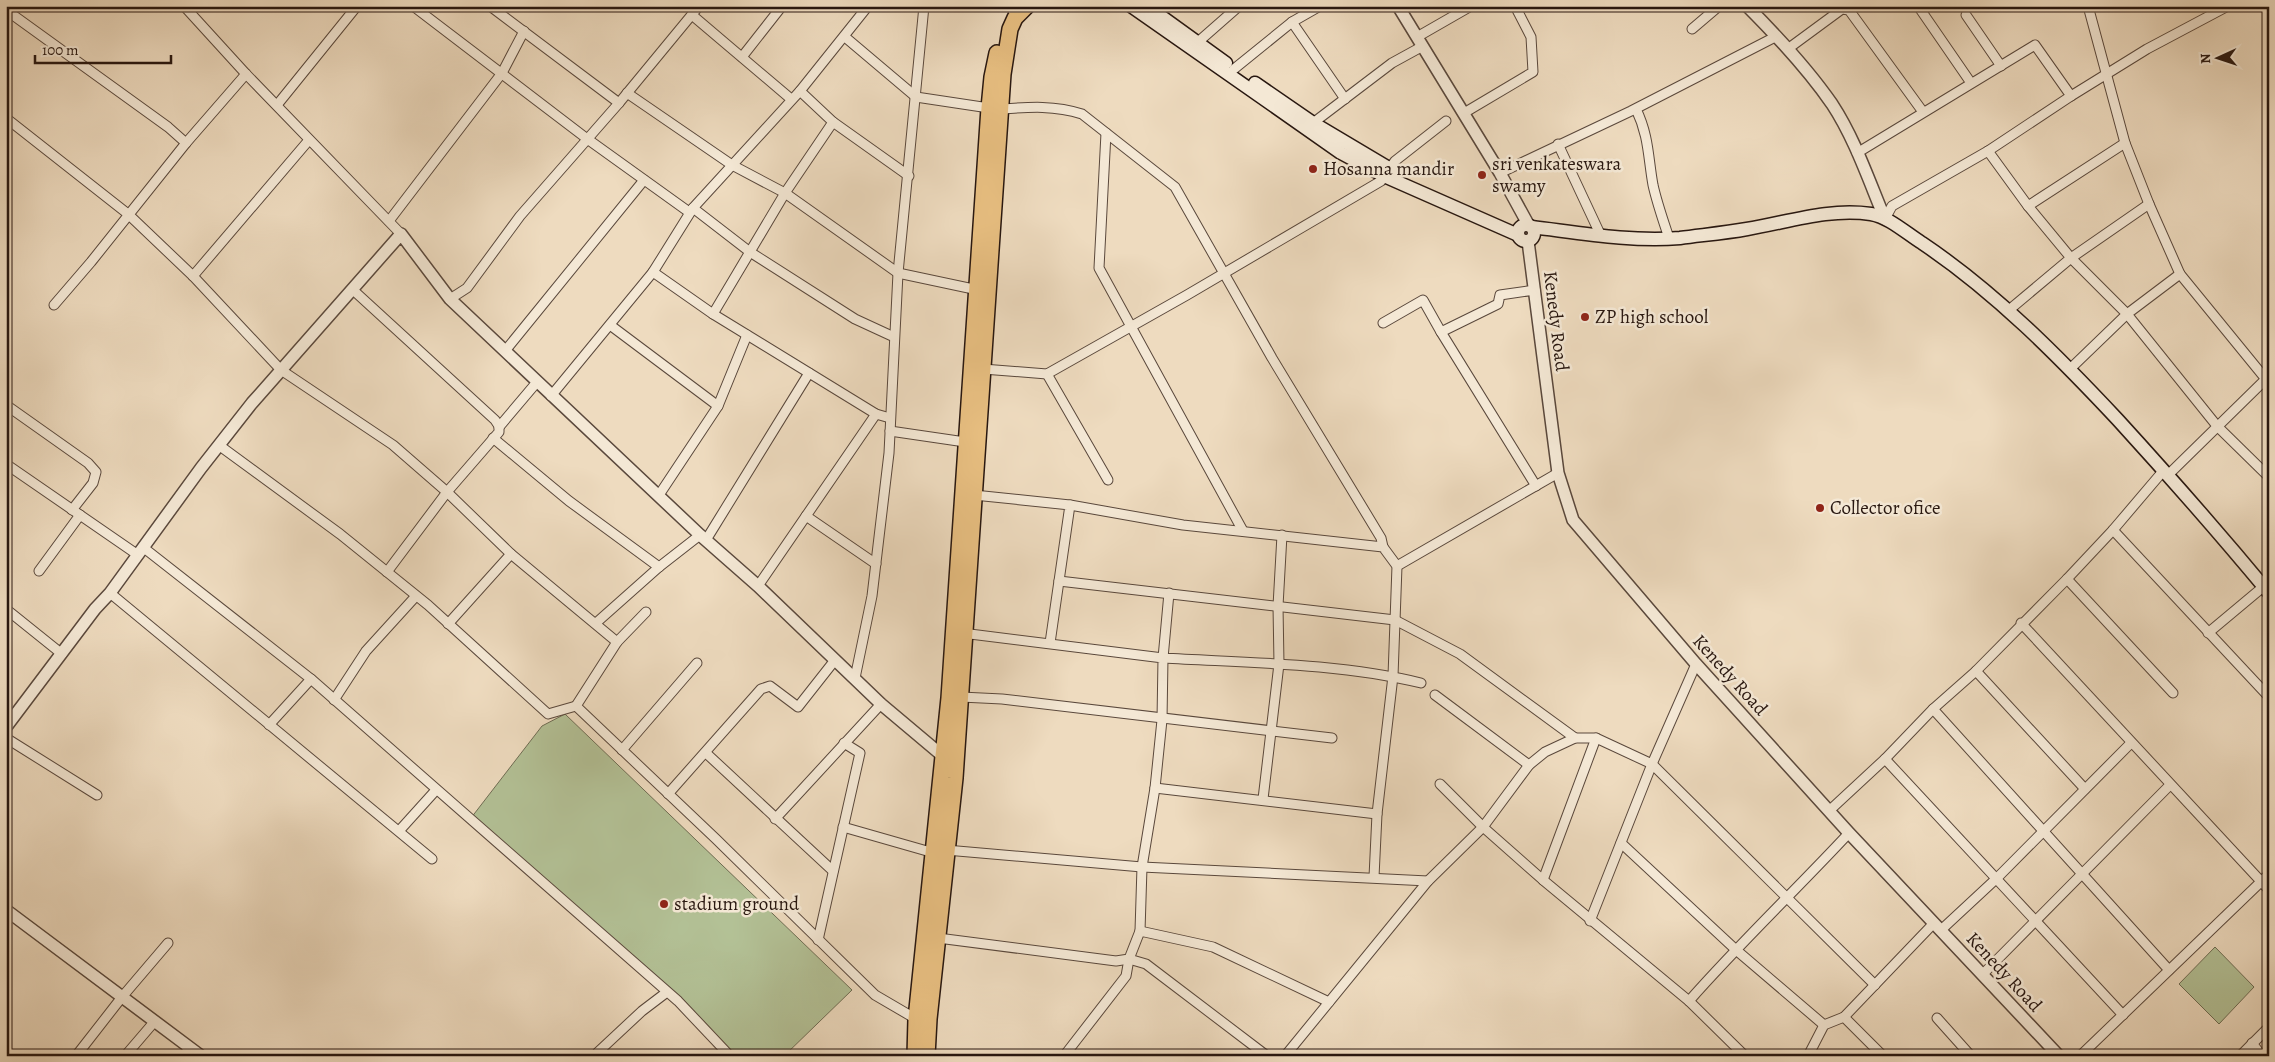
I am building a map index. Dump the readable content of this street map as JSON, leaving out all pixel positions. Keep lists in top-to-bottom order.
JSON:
{
  "streets": {
    "street": ["Kenedy Road"]
  },
  "places": [
    "Hosanna mandir",
    "sri venkateswara swamy",
    "ZP high school",
    "Collector ofice",
    "stadium ground"
  ],
  "scale_bar": "100 m",
  "north": "left"
}
